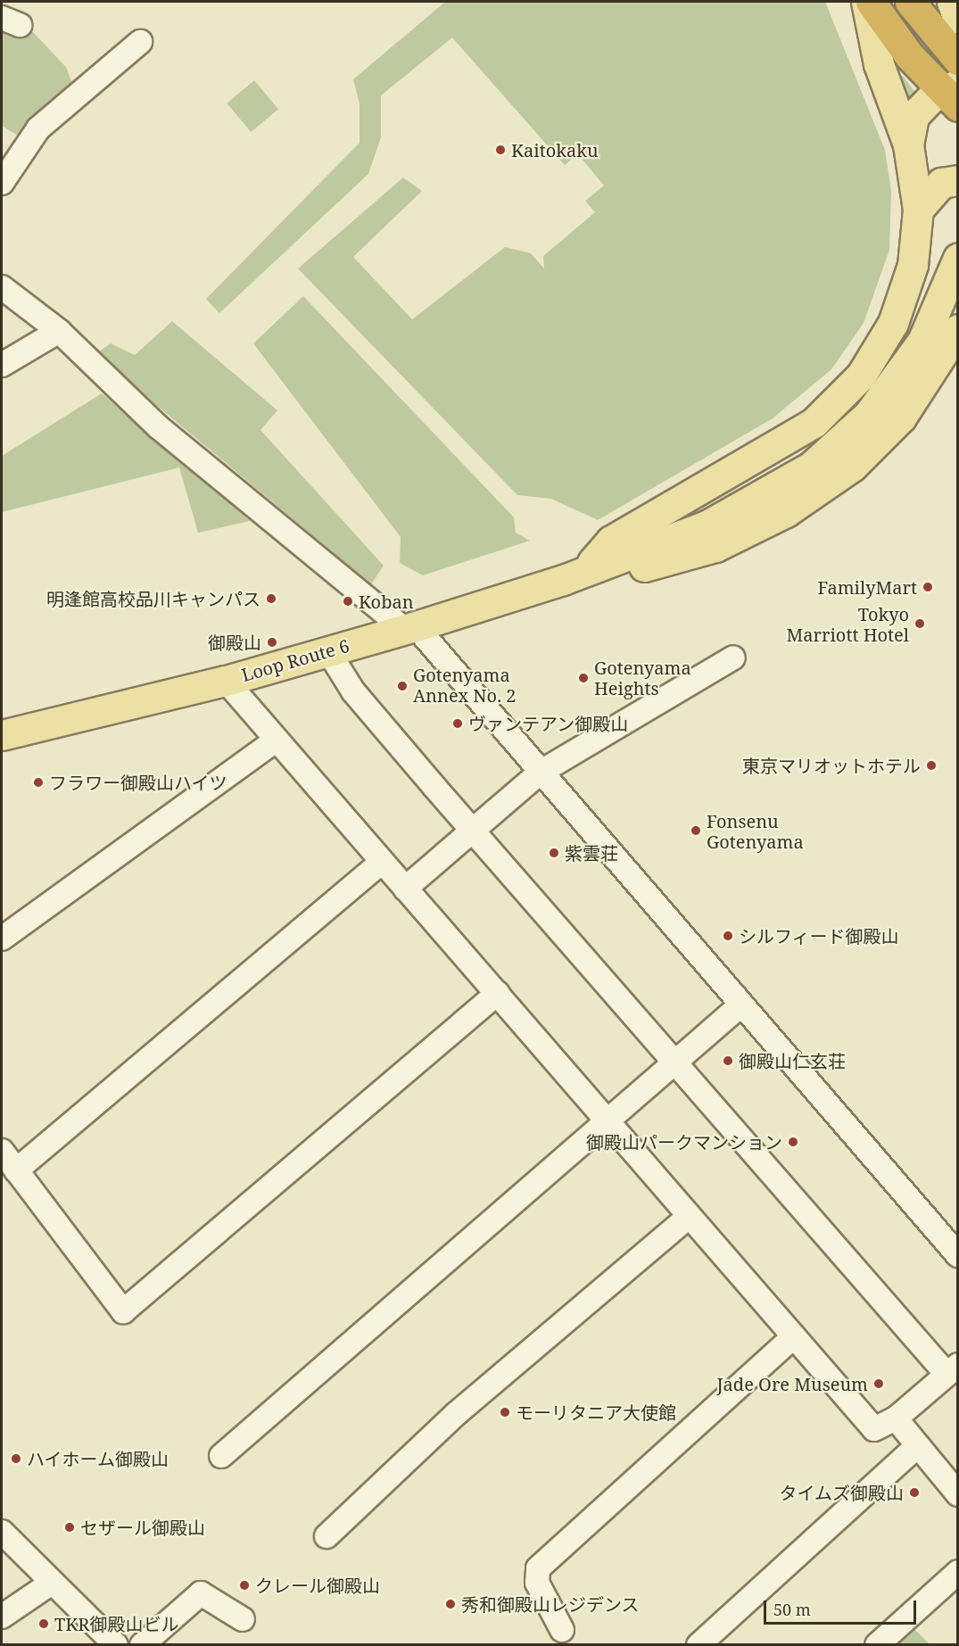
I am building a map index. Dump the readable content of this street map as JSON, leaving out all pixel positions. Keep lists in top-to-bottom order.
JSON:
{
  "streets": {
    "main road": ["Loop Route 6"]
  },
  "places": [
    "Kaitokaku",
    "FamilyMart",
    "明逢館高校品川キャンパス",
    "Koban",
    "Tokyo Marriott Hotel",
    "御殿山",
    "Gotenyama Heights",
    "Gotenyama Annex No. 2",
    "ヴァンテアン御殿山",
    "東京マリオットホテル",
    "フラワー御殿山ハイツ",
    "Fonsenu Gotenyama",
    "紫雲荘",
    "シルフィード御殿山",
    "御殿山仁玄荘",
    "御殿山パークマンション",
    "Jade Ore Museum",
    "モーリタニア大使館",
    "ハイホーム御殿山",
    "タイムズ御殿山",
    "セザール御殿山",
    "クレール御殿山",
    "秀和御殿山レジデンス",
    "TKR御殿山ビル"
  ],
  "scale_bar": "50 m"
}
